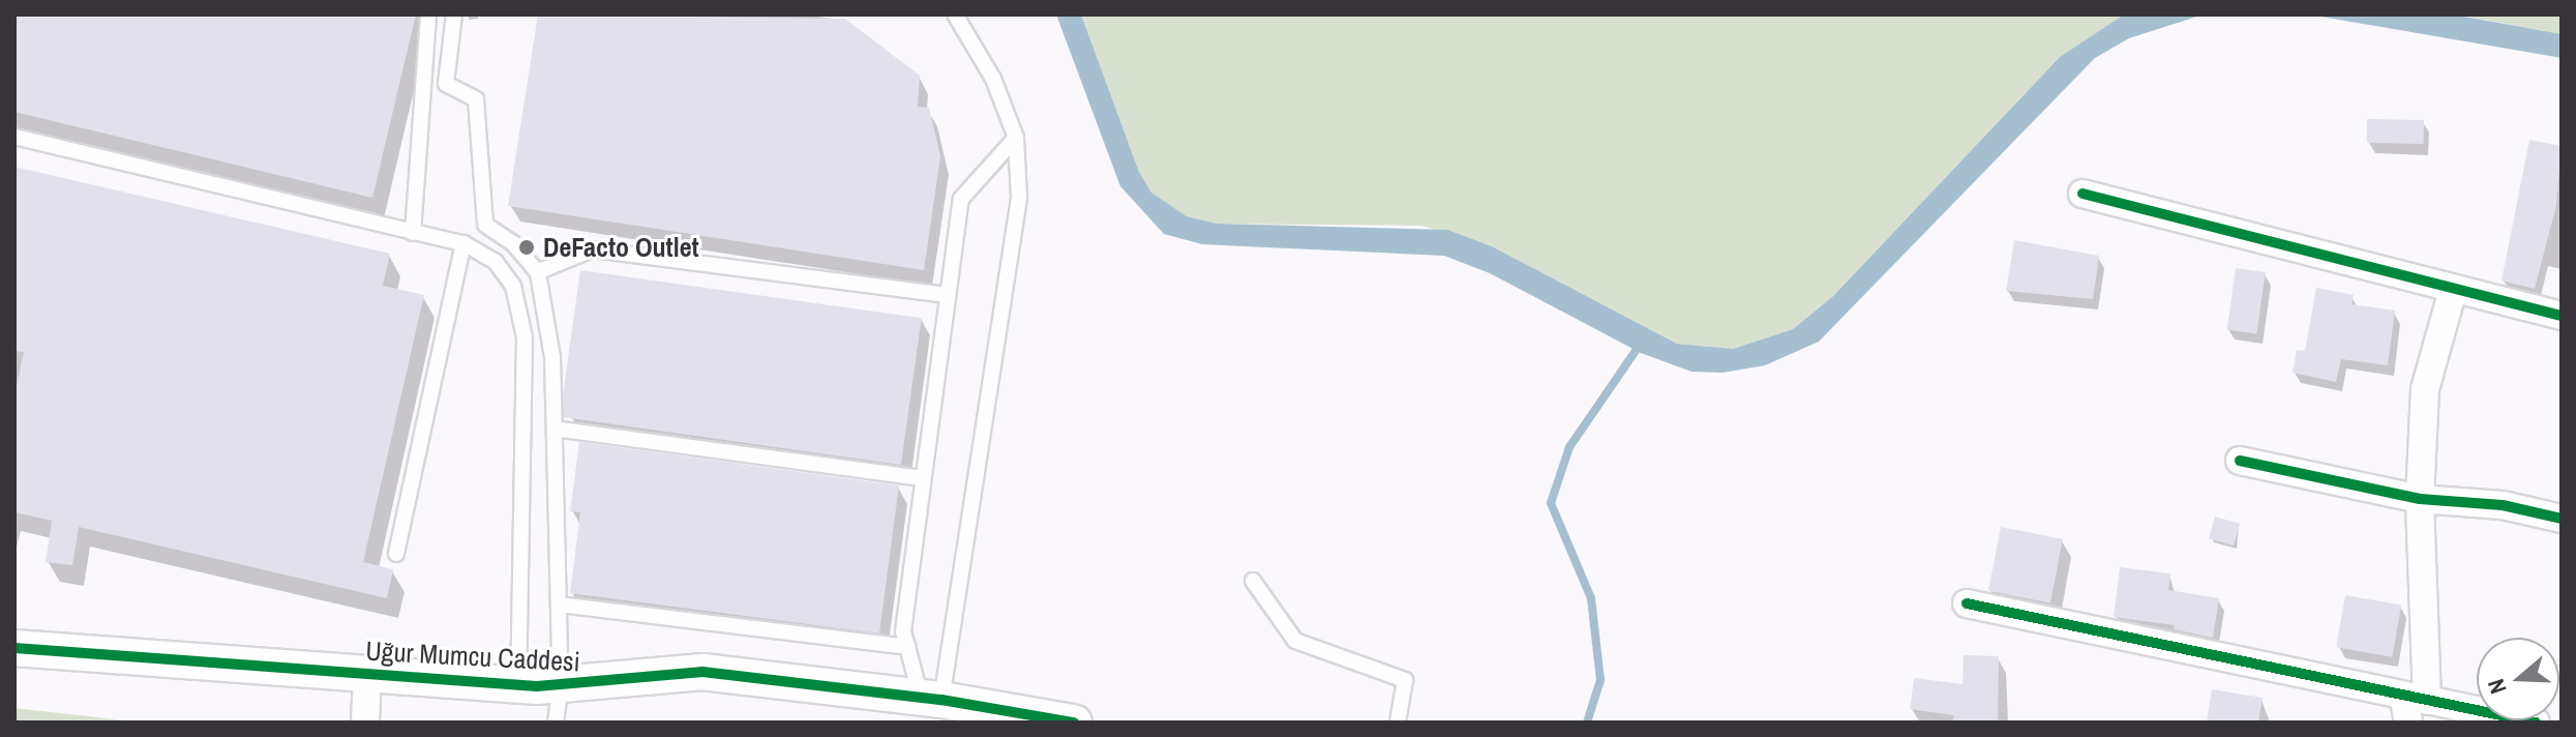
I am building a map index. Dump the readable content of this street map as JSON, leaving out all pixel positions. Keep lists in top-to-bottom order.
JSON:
{
  "streets": {
    "street": ["Uğur Mumcu Caddesi"]
  },
  "places": ["DeFacto Outlet"],
  "north": "left"
}
